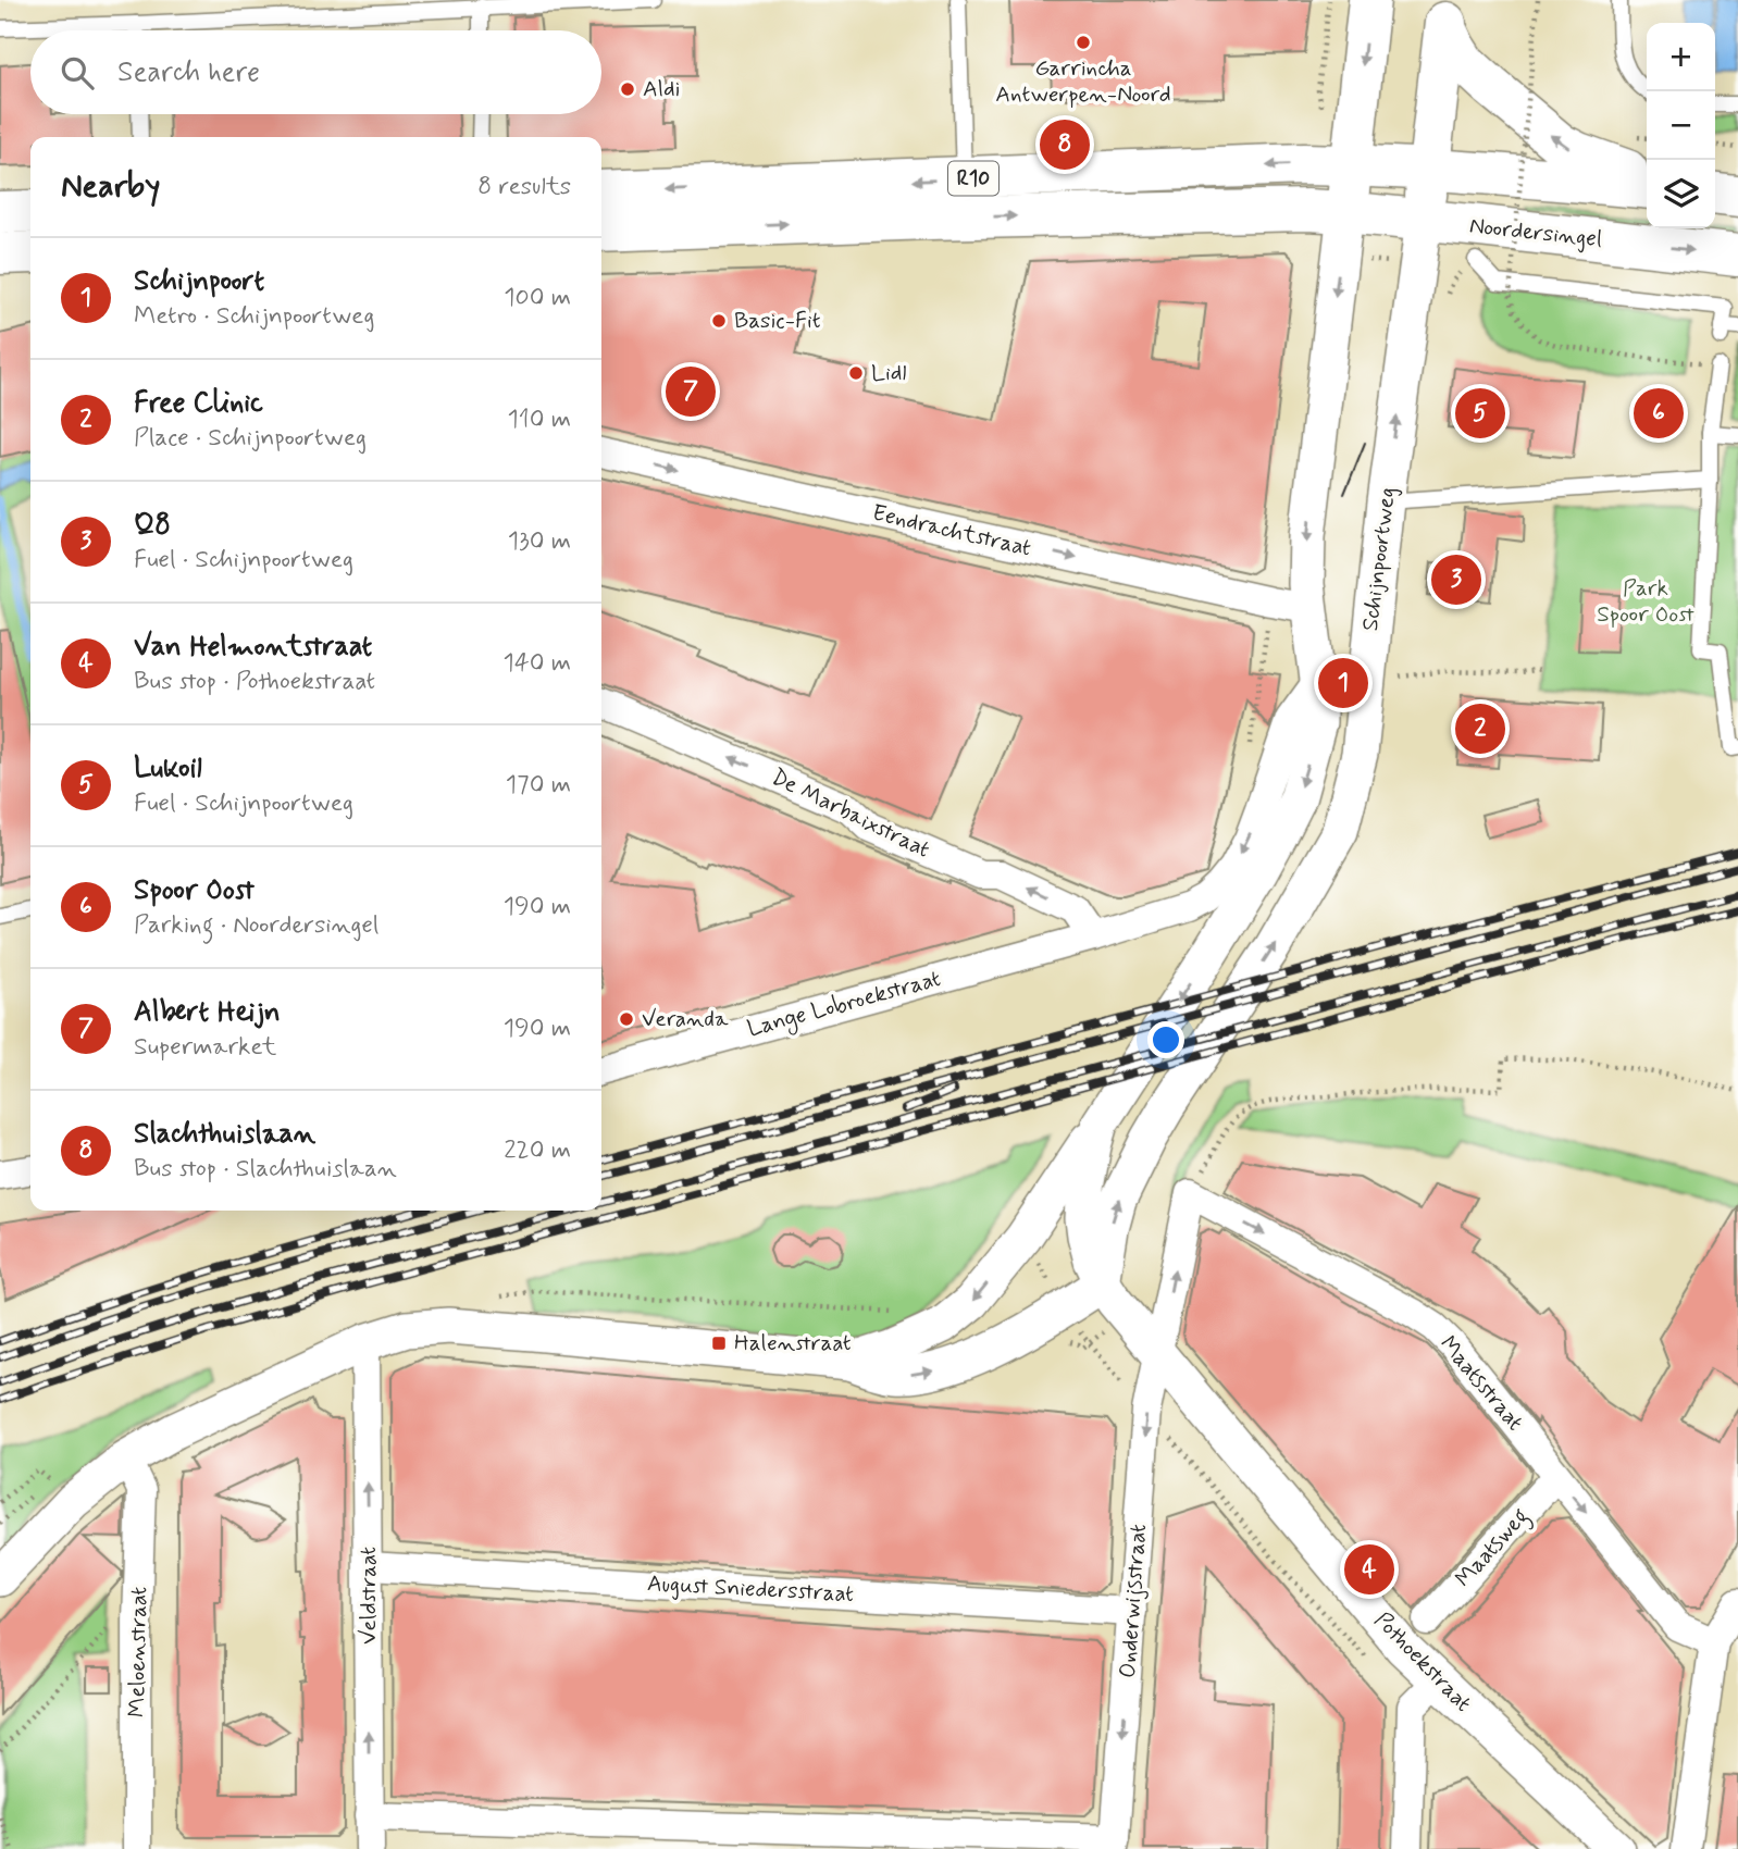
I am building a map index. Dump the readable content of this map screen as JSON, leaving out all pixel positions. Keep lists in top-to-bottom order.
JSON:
{
  "streets": {
    "main road": ["R10", "Noordersingel", "Schijnpoortweg"],
    "street": [
      "Eendrachtstraat",
      "De Marbaixstraat",
      "Lange Lobroekstraat",
      "Maatsstraat",
      "Maatsweg",
      "August Sniedersstraat",
      "Veldstraat",
      "Onderwijsstraat",
      "Meloenstraat",
      "Pothoekstraat"
    ]
  },
  "crossings": [
    ["R10", "Noordersingel"],
    ["R10", "Schijnpoortweg"],
    ["Noordersingel", "Schijnpoortweg"],
    ["De Marbaixstraat", "Lange Lobroekstraat"],
    ["Maatsstraat", "Maatsweg"],
    ["August Sniedersstraat", "Veldstraat"],
    ["August Sniedersstraat", "Onderwijsstraat"],
    ["Onderwijsstraat", "Pothoekstraat"]
  ],
  "one_way": [
    "Eendrachtstraat",
    "Schijnpoortweg",
    "De Marbaixstraat",
    "Maatsstraat",
    "Veldstraat",
    "Onderwijsstraat"
  ],
  "parks": ["Park Spoor Oost"],
  "places": {
    "other": [
      "Garrincha Antwerpen-Noord",
      "Aldi",
      "Basic-Fit",
      "Lidl",
      "Veranda"
    ],
    "transit": ["Halenstraat"]
  },
  "page": {
    "map_buttons": ["+", "−"],
    "search": "Search here",
    "pins": [
      "8",
      "7",
      "5",
      "6",
      "3",
      "1",
      "2",
      "4"
    ],
    "heading": ["Nearby", "8 results"],
    "list": [
      {
        "mark": "1",
        "name": "Schijnpoort",
        "note": "Metro · Schijnpoortweg",
        "value": "100 m"
      },
      {
        "mark": "2",
        "name": "Free Clinic",
        "note": "Place · Schijnpoortweg",
        "value": "110 m"
      },
      {
        "mark": "3",
        "name": "Q8",
        "note": "Fuel · Schijnpoortweg",
        "value": "130 m"
      },
      {
        "mark": "4",
        "name": "Van Helmontstraat",
        "note": "Bus stop · Pothoekstraat",
        "value": "140 m"
      },
      {
        "mark": "5",
        "name": "Lukoil",
        "note": "Fuel · Schijnpoortweg",
        "value": "170 m"
      },
      {
        "mark": "6",
        "name": "Spoor Oost",
        "note": "Parking · Noordersingel",
        "value": "190 m"
      },
      {
        "mark": "7",
        "name": "Albert Heijn",
        "note": "Supermarket",
        "value": "190 m"
      },
      {
        "mark": "8",
        "name": "Slachthuislaan",
        "note": "Bus stop · Slachthuislaan",
        "value": "220 m"
      }
    ]
  }
}
